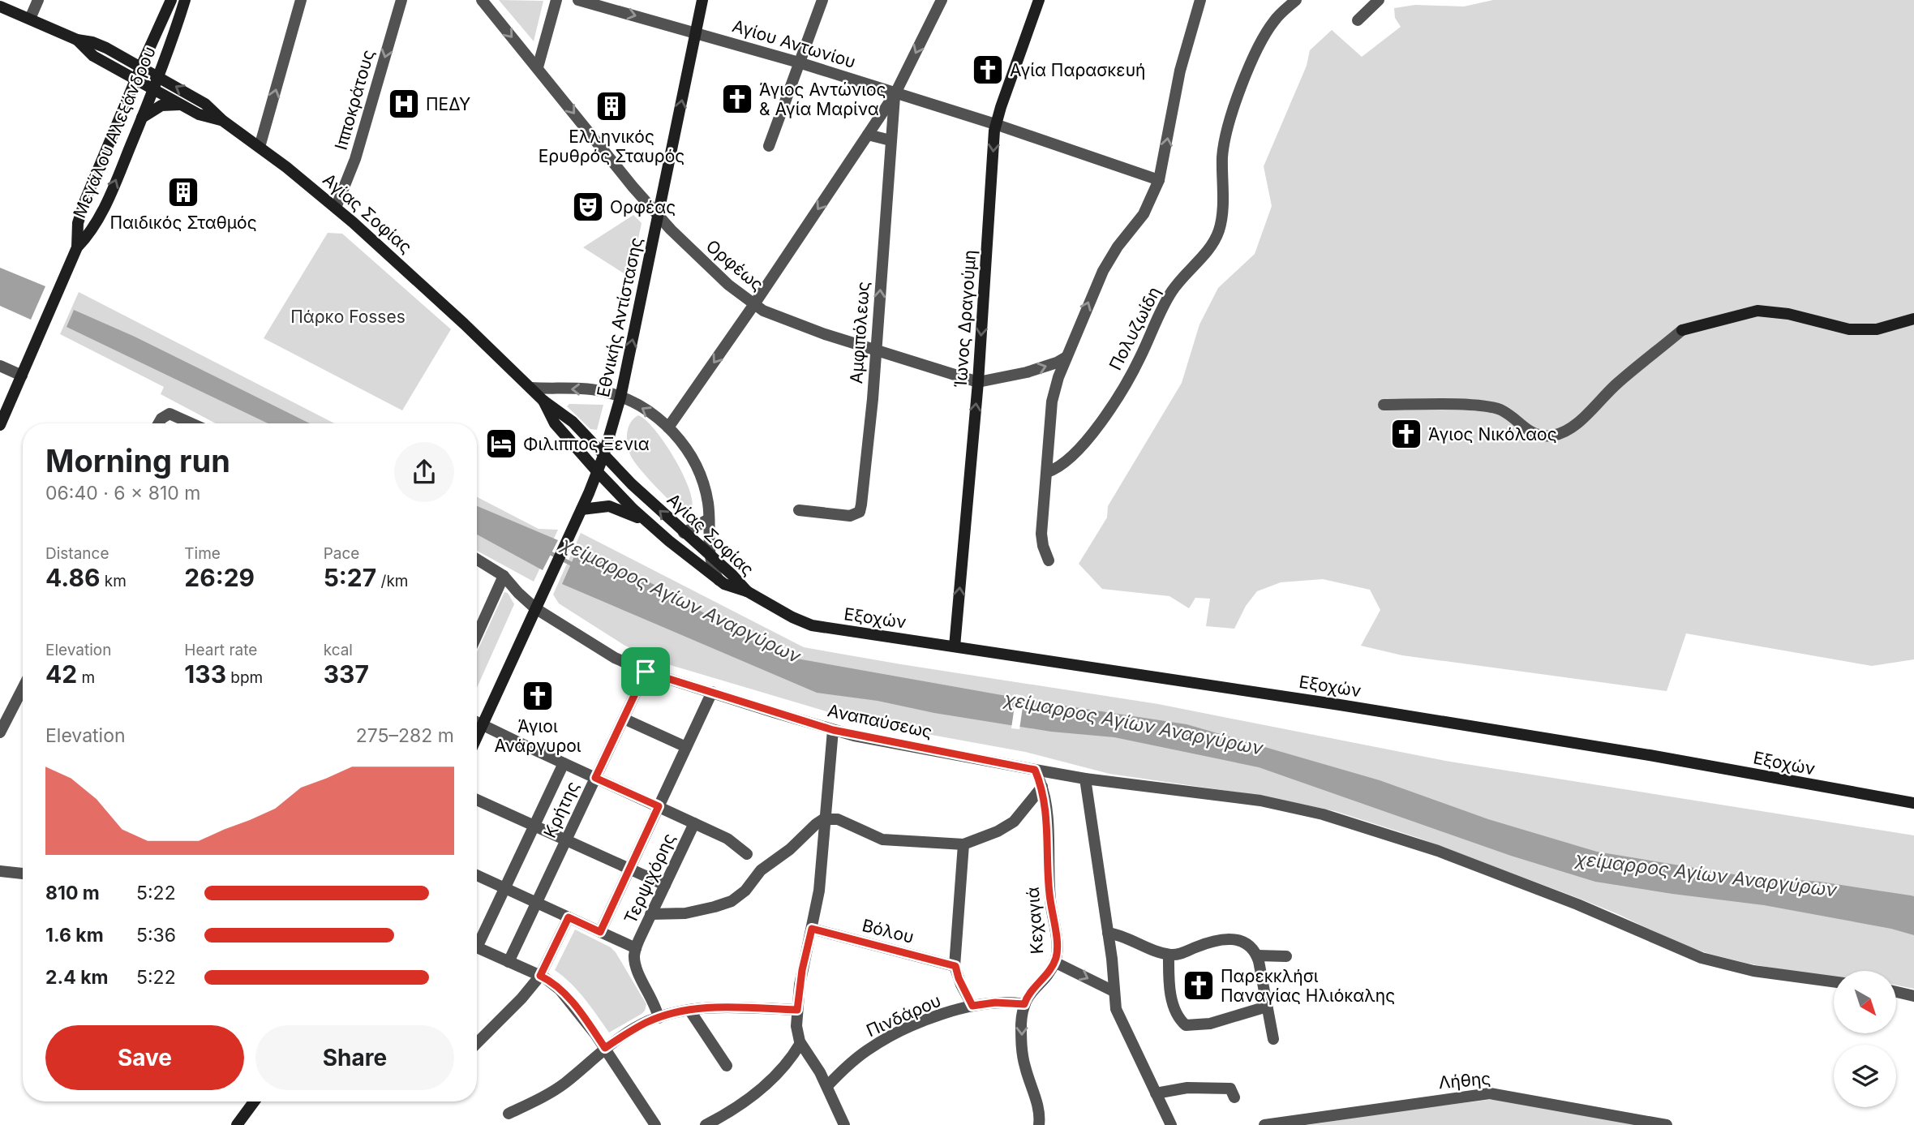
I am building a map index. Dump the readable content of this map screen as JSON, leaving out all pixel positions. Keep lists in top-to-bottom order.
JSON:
{
  "streets": {
    "main road": [
      "Μεγάλου Αλεξάνδρου",
      "Αγίας Σοφίας",
      "Εθνικής Αντίστασης",
      "Ίωνος Δραγούμη",
      "Εξοχών"
    ],
    "street": [
      "Αγίου Αντωνίου",
      "Ιπποκράτους",
      "Ορφέως",
      "Πολυζωίδη",
      "Αμφιπόλεως",
      "Αναπαύσεως",
      "Κρήτης",
      "Τερψιχόρης",
      "Κεχαγιά",
      "Βόλου",
      "Πινδάρου",
      "Λήθης"
    ]
  },
  "crossings": [
    ["Αγίου Αντωνίου", "Εθνικής Αντίστασης"],
    ["Αγίου Αντωνίου", "Ίωνος Δραγούμη"],
    ["Αγίου Αντωνίου", "Αμφιπόλεως"],
    ["Ιπποκράτους", "Αγίας Σοφίας"],
    ["Μεγάλου Αλεξάνδρου", "Αγίας Σοφίας"],
    ["Αγίας Σοφίας", "Εθνικής Αντίστασης"],
    ["Αγίας Σοφίας", "Εξοχών"],
    ["Ορφέως", "Εθνικής Αντίστασης"],
    ["Ορφέως", "Ίωνος Δραγούμη"],
    ["Ορφέως", "Αμφιπόλεως"],
    ["Εθνικής Αντίστασης", "Αναπαύσεως"],
    ["Ίωνος Δραγούμη", "Εξοχών"],
    ["Αναπαύσεως", "Κρήτης"],
    ["Αναπαύσεως", "Κεχαγιά"],
    ["Κεχαγιά", "Πινδάρου"]
  ],
  "one_way": ["Ορφέως", "Εθνικής Αντίστασης", "Αμφιπόλεως"],
  "water": ["χείμαρρος Αγίων Αναργύρων"],
  "parks": ["Πάρκο Fosses"],
  "places": {
    "church": [
      "Αγία Παρασκευή",
      "Άγιος Αντώνιος & Αγία Μαρίνα",
      "Άγιος Νικόλαος",
      "Άγιοι Ανάργυροι",
      "Παρεκκλήσι Παναγίας Ηλιόκαλης"
    ],
    "hospital": ["ΠΕΔΥ"],
    "building": ["Ελληνικός Ερυθρός Σταυρός", "Παιδικός Σταθμός"],
    "theatre": ["Ορφέας"],
    "hotel": ["Φιλιππος Ξενια"]
  },
  "north": "bottom right",
  "page": {
    "heading": ["Morning run", "06:40 · 6 × 810 m"],
    "stats": [
      ["Distance", "4.86 km"],
      ["Time", "26:29"],
      ["Pace", "5:27 /km"],
      ["Elevation", "42 m"],
      ["Heart rate", "133 bpm"],
      ["kcal", "337"]
    ],
    "chart": ["Elevation", "275–282 m"],
    "list": [
      {
        "name": "810 m",
        "note": "5:22"
      },
      {
        "name": "1.6 km",
        "note": "5:36"
      },
      {
        "name": "2.4 km",
        "note": "5:22"
      }
    ],
    "buttons": ["Save", "Share"]
  }
}
